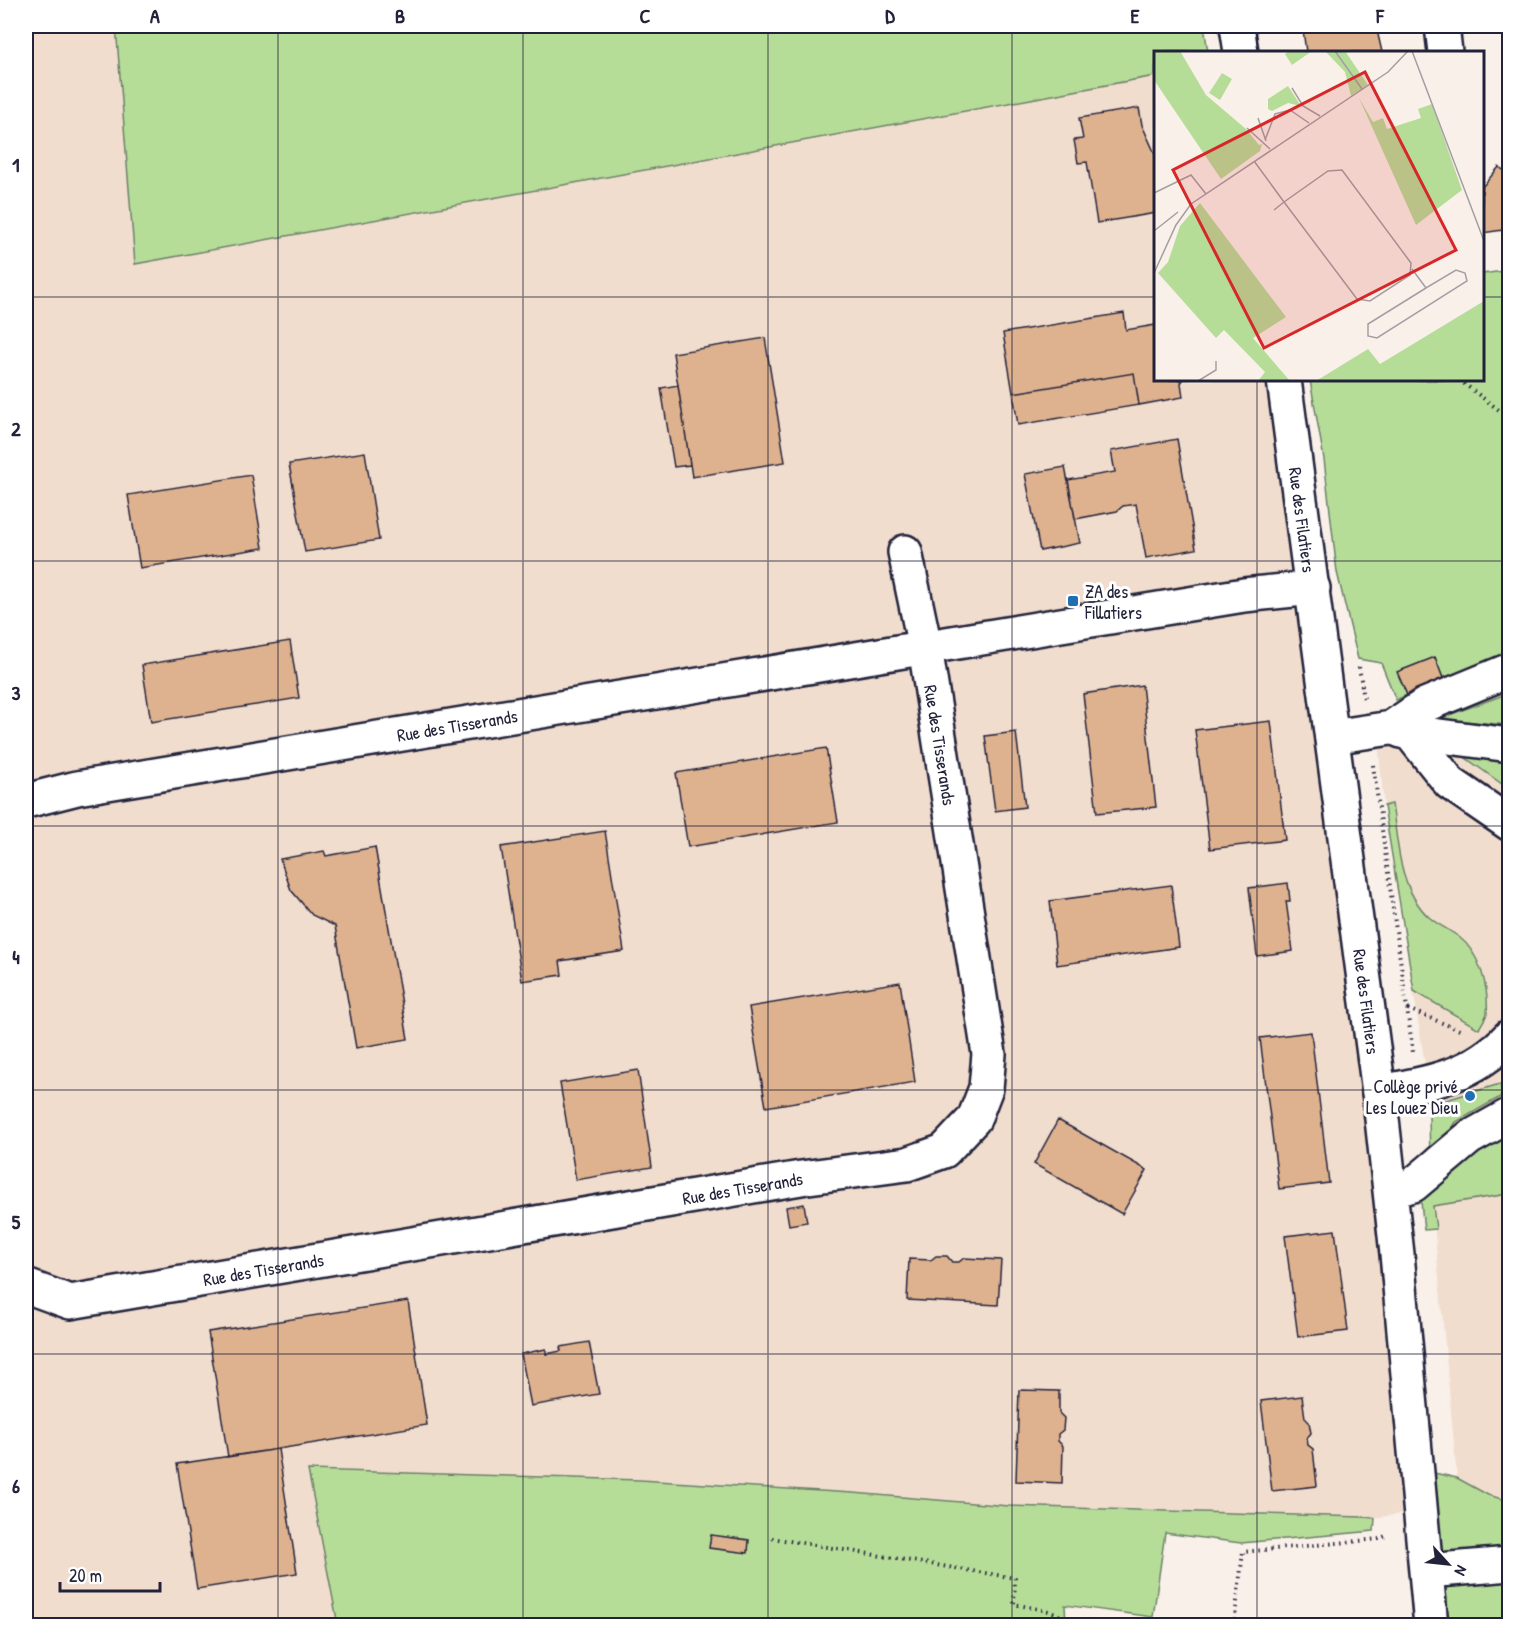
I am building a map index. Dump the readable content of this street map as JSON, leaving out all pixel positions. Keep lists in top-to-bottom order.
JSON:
{
  "streets": {
    "street": ["Rue des Filatiers", "Rue des Tisserands"]
  },
  "crossings": [
    ["Rue des Filatiers", "Rue des Tisserands"]
  ],
  "places": {
    "transit": ["ZA des Fillatiers"],
    "other": ["Collège privé Les Louez Dieu"]
  },
  "scale_bar": "20 m",
  "north": "bottom right",
  "grid": {
    "columns": [
      "A",
      "B",
      "C",
      "D",
      "E",
      "F"
    ],
    "rows": [
      "1",
      "2",
      "3",
      "4",
      "5",
      "6"
    ]
  }
}
